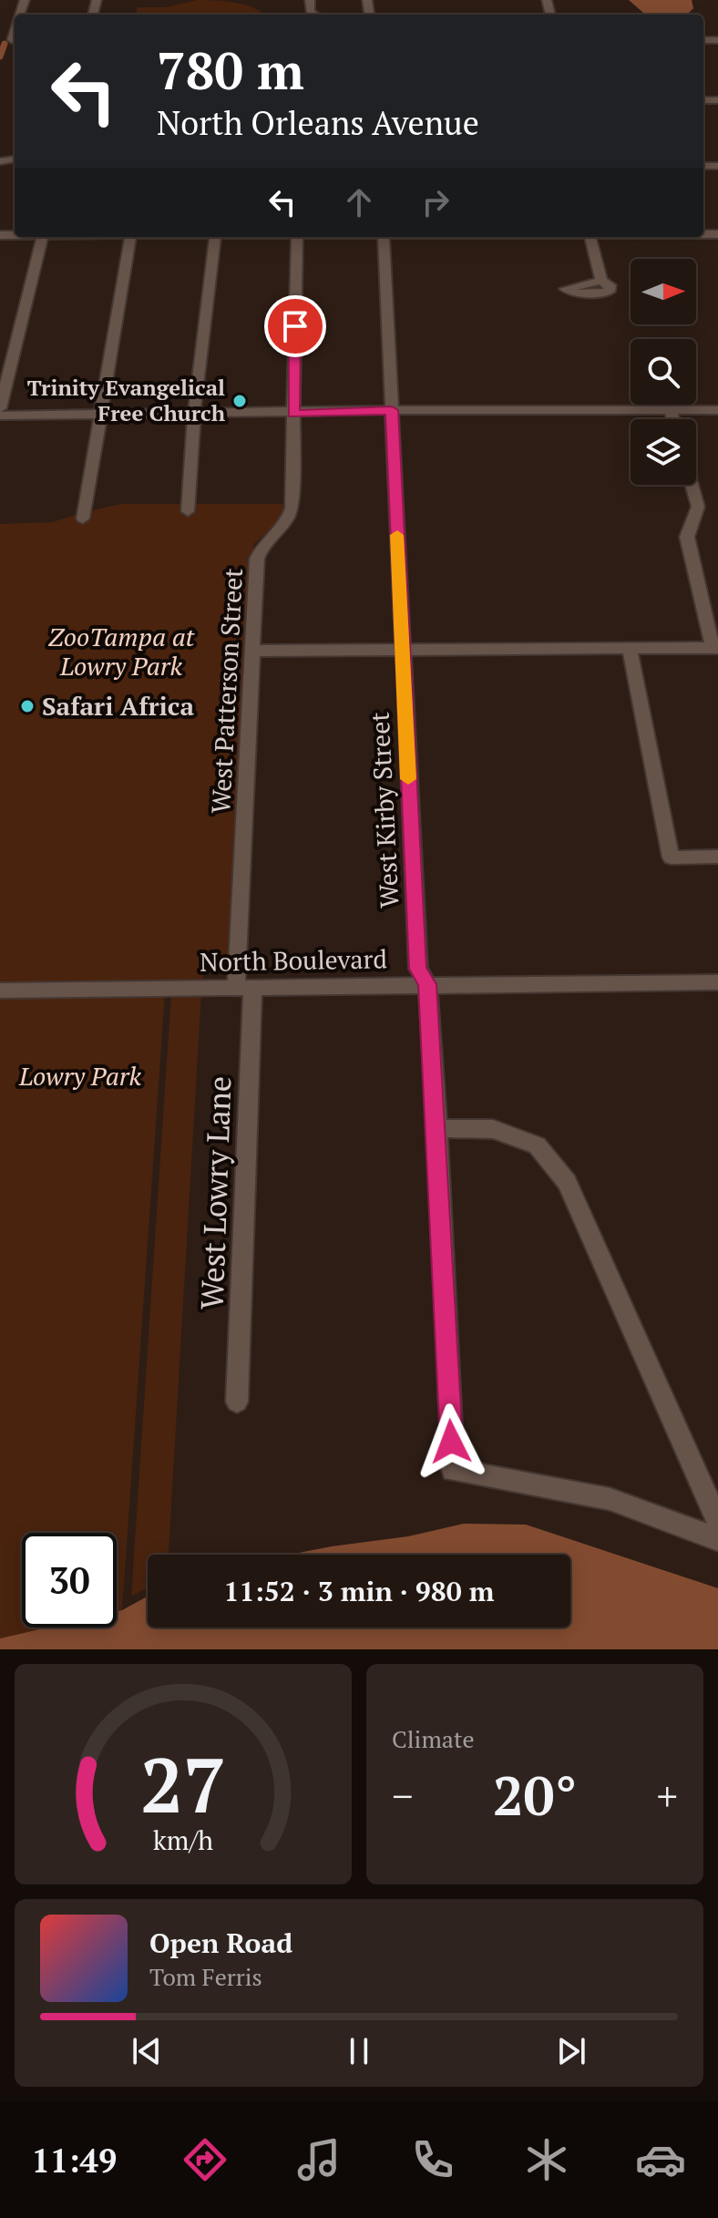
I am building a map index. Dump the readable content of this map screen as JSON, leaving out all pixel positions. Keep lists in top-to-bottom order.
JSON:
{
  "streets": {
    "street": [
      "West Patterson Street",
      "West Kirby Street",
      "North Boulevard",
      "West Lowry Lane"
    ]
  },
  "crossings": [
    ["West Patterson Street", "North Boulevard"],
    ["West Patterson Street", "West Lowry Lane"],
    ["West Kirby Street", "North Boulevard"],
    ["North Boulevard", "West Lowry Lane"]
  ],
  "parks": ["ZooTampa at Lowry Park", "Lowry Park"],
  "places": ["Trinity Evangelical Free Church", "Safari Africa"],
  "north": "right",
  "page": {
    "turn": ["780 m", "North Orleans Avenue"],
    "limit": "30",
    "trip": "11:52 · 3 min · 980 m",
    "tile": "Climate",
    "heat": ["−", "20°", "+"],
    "song": ["Open Road", "Tom Ferris"],
    "tabs": "11:49",
    "gauge": ["27", "km/h"]
  }
}
